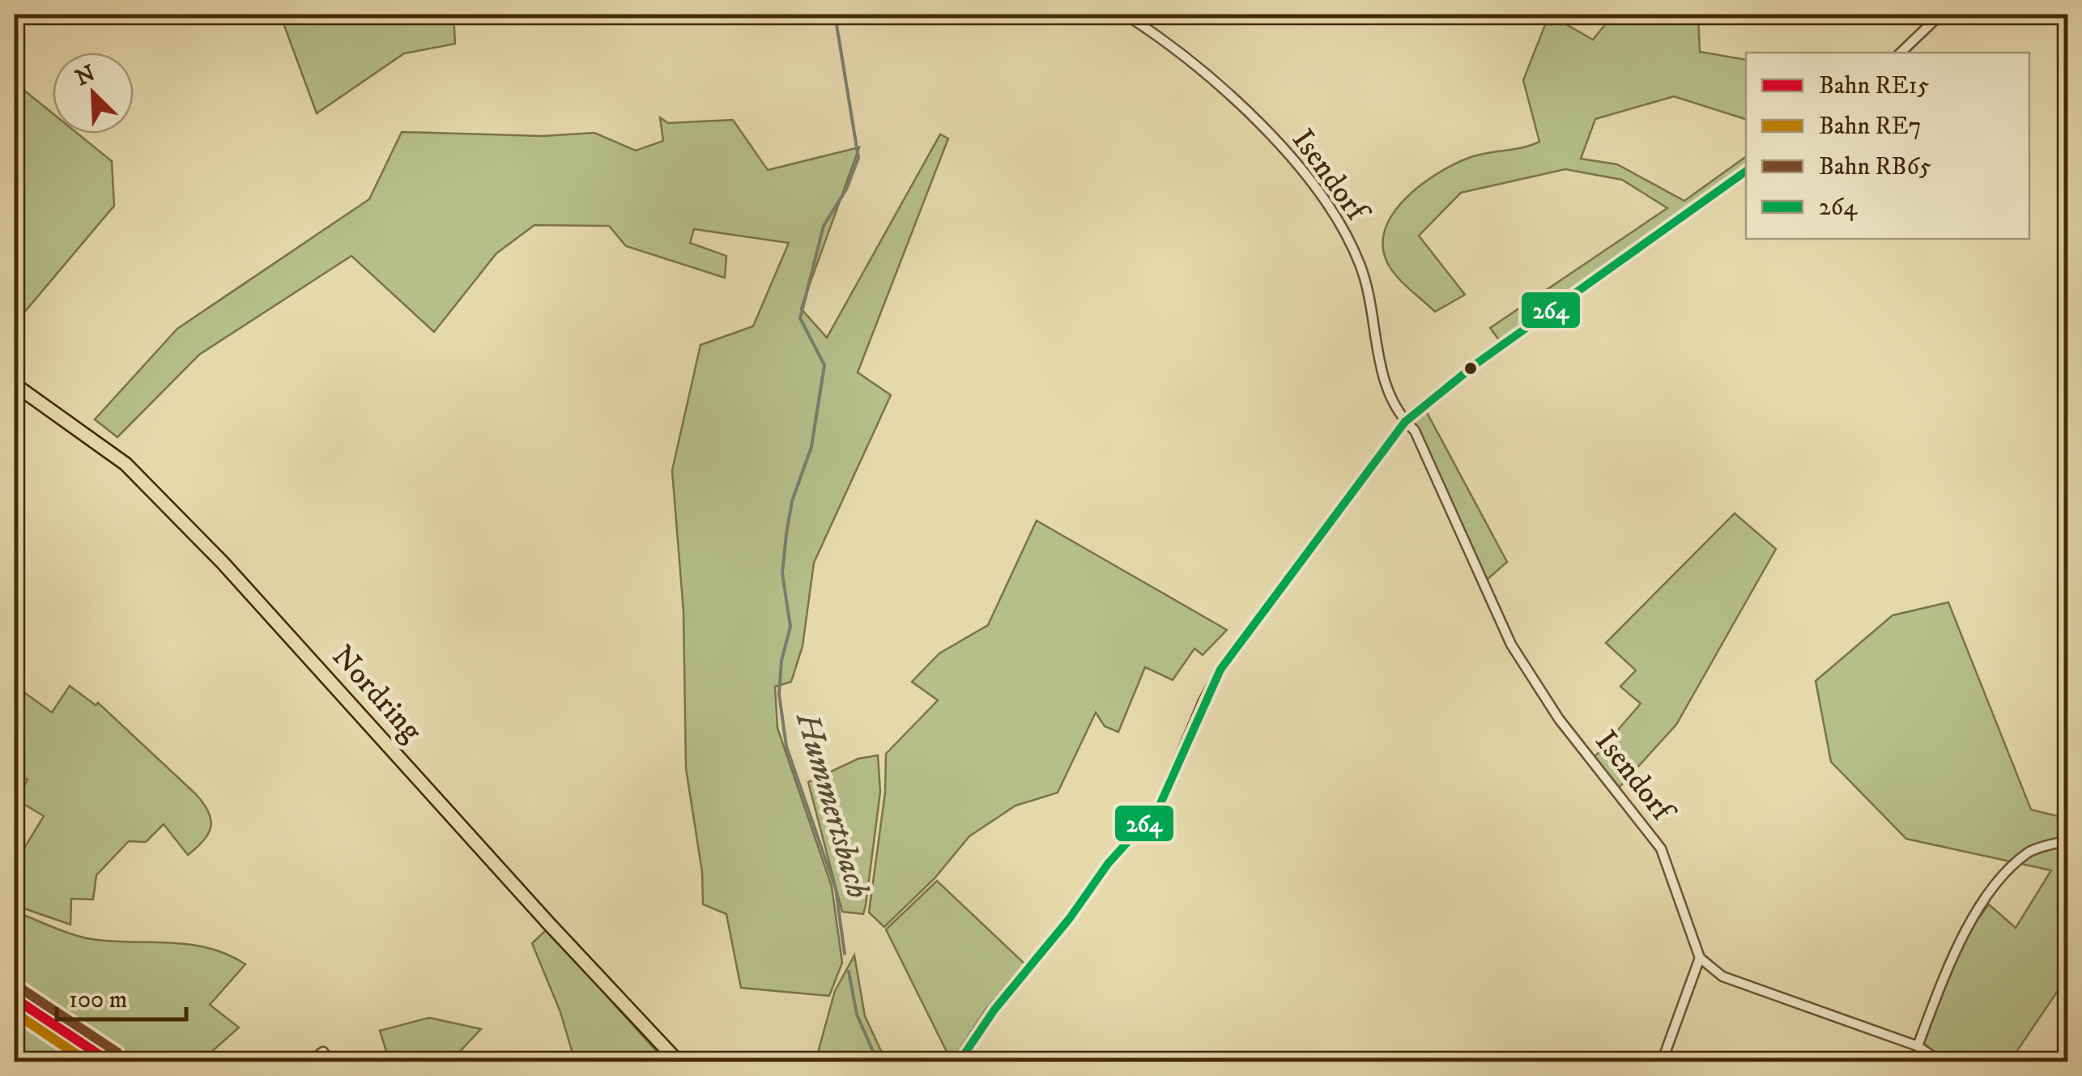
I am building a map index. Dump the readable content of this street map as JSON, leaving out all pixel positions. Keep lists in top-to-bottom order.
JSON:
{
  "streets": {
    "main road": ["Nordring"],
    "street": ["Isendorf"]
  },
  "water": ["Hummertsbach"],
  "lines": [
    "transit line 264",
    "rail line RB65",
    "rail line RE15",
    "rail line RE7"
  ],
  "legend": [
    "Bahn RE15",
    "Bahn RE7",
    "Bahn RB65",
    "264"
  ],
  "scale_bar": "100 m",
  "north": "top left"
}
